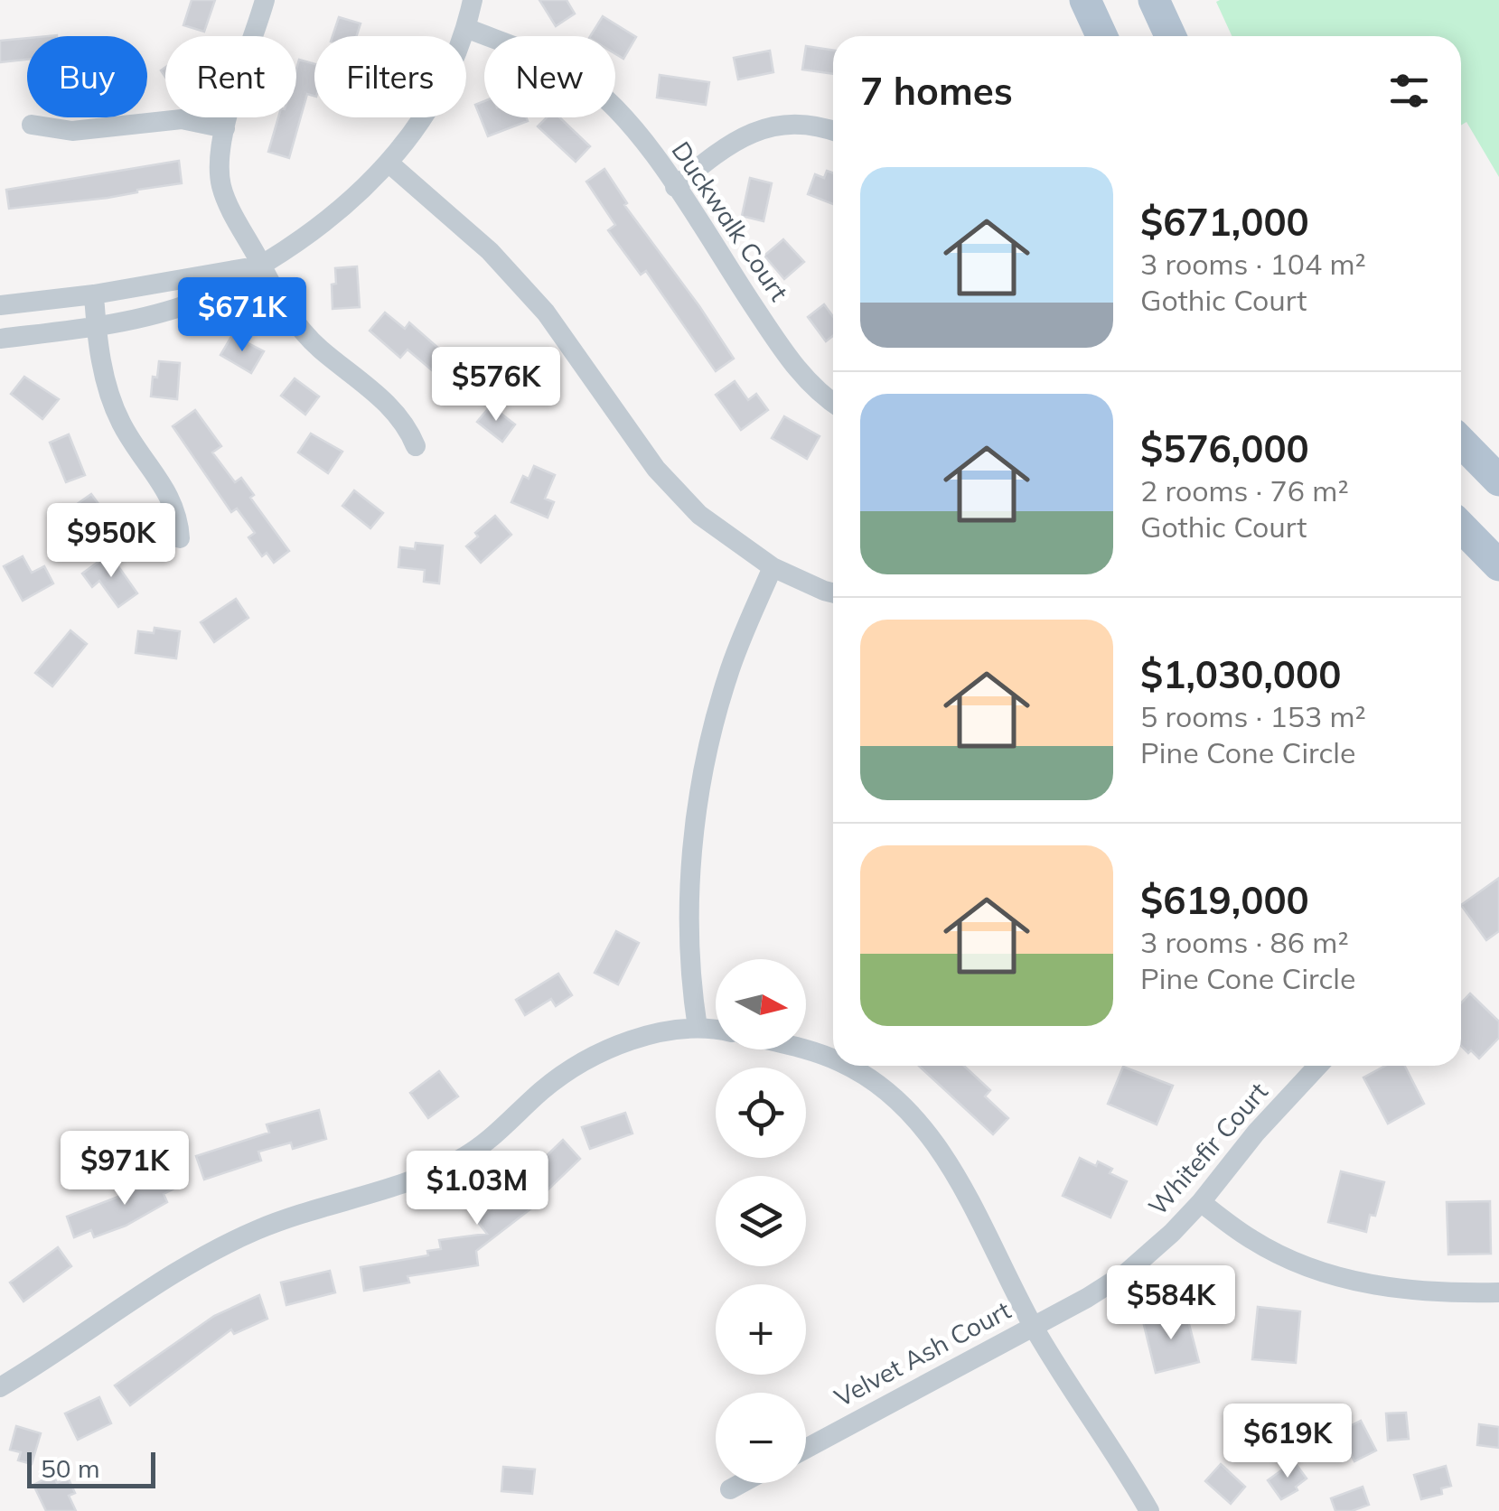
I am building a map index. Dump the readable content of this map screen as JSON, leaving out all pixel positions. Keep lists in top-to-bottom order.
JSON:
{
  "streets": {
    "street": ["Duckwalk Court", "Whitefir Court", "Velvet Ash Court"]
  },
  "crossings": [
    ["Whitefir Court", "Velvet Ash Court"]
  ],
  "scale_bar": "50 m",
  "north": "right",
  "page": {
    "chip": [
      "Buy",
      "Rent",
      "Filters",
      "New"
    ],
    "heading": "7 homes",
    "list": [
      {
        "name": "$671,000",
        "note": "3 rooms · 104 m² · Gothic Court"
      },
      {
        "name": "$576,000",
        "note": "2 rooms · 76 m² · Gothic Court"
      },
      {
        "name": "$1,030,000",
        "note": "5 rooms · 153 m² · Pine Cone Circle"
      },
      {
        "name": "$619,000",
        "note": "3 rooms · 86 m² · Pine Cone Circle"
      }
    ],
    "price": [
      "$671K",
      "$576K",
      "$950K",
      "$971K",
      "$1.03M",
      "$584K",
      "$619K"
    ],
    "map_buttons": ["+", "−"],
    "scale": "50 m"
  }
}
